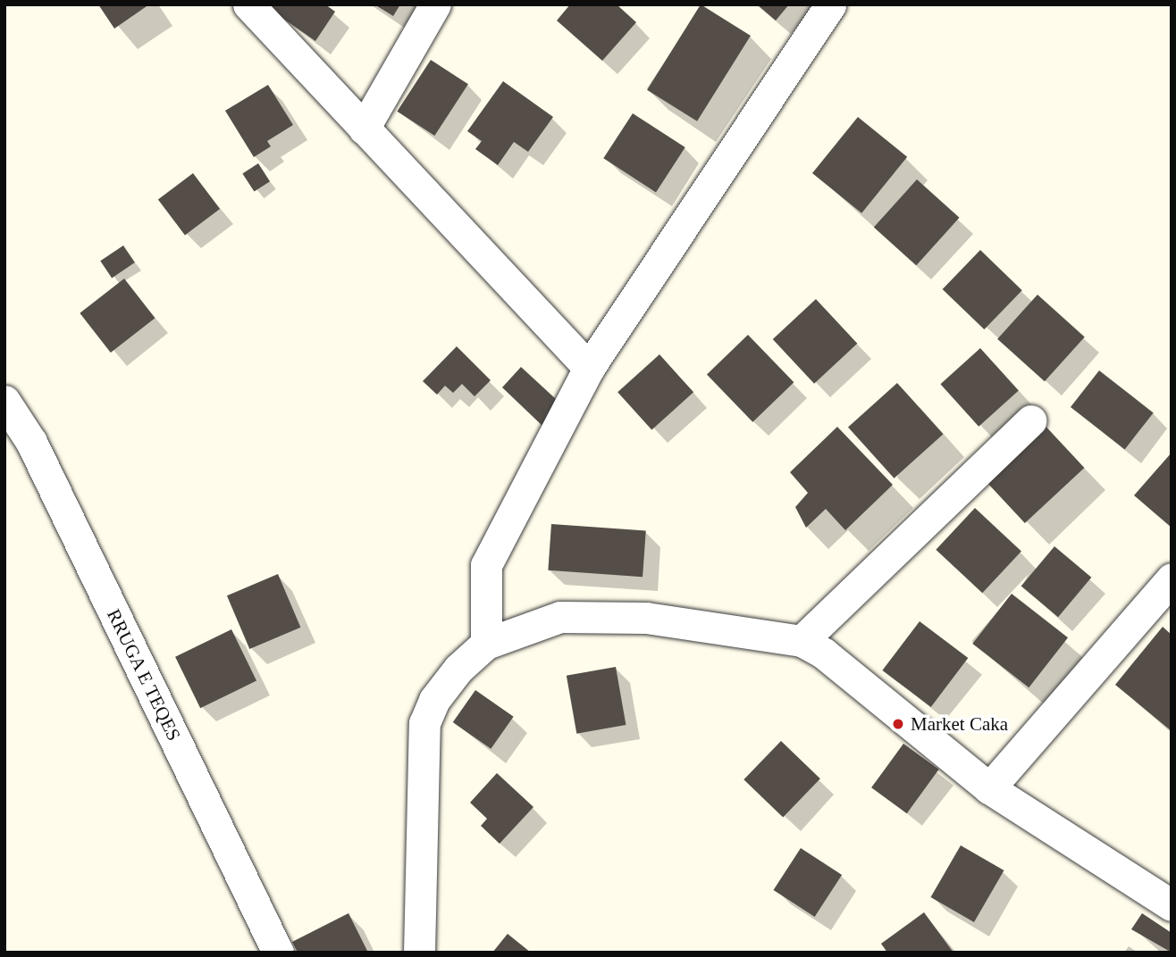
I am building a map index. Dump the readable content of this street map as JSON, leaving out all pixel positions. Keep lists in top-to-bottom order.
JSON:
{
  "streets": {
    "street": ["RRUGA E TEQES"]
  },
  "places": ["Market Caka"]
}
